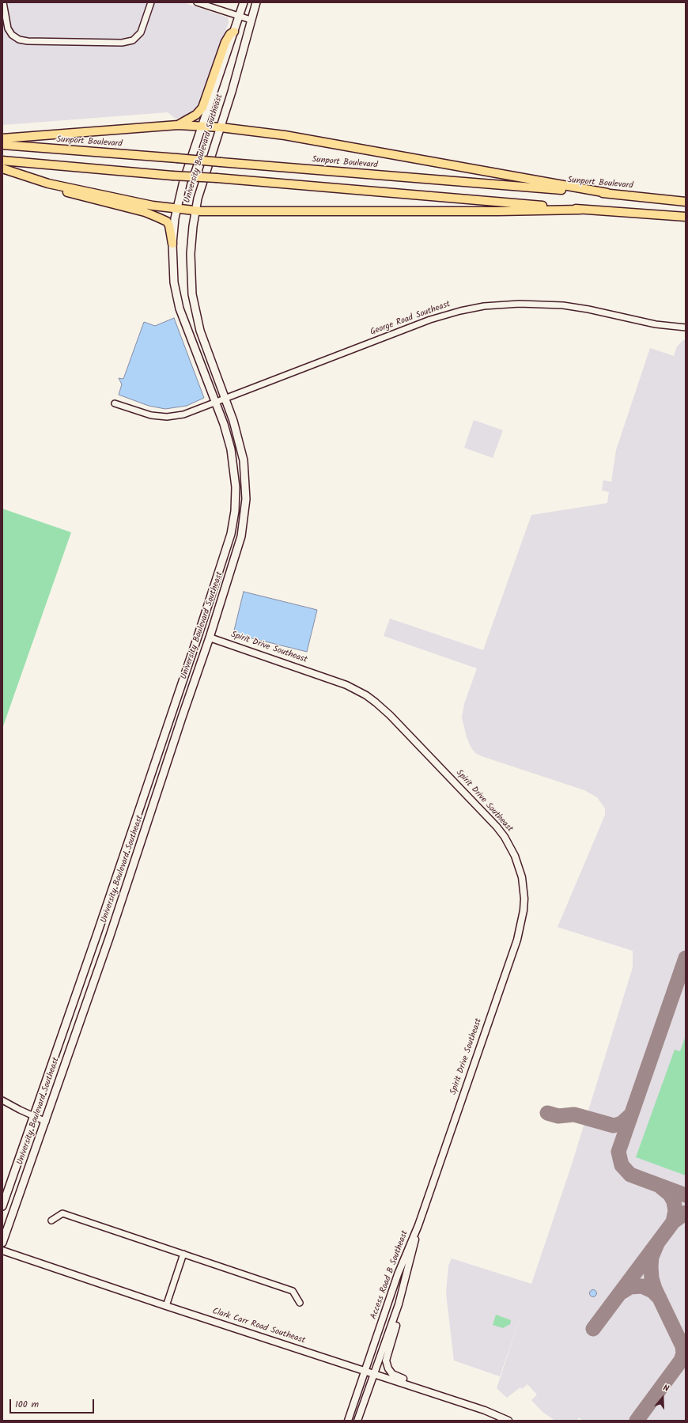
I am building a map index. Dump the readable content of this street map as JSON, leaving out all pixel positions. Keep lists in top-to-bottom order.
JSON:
{
  "streets": {
    "main road": ["Sunport Boulevard", "University Boulevard Southeast", "Spirit Drive Southeast"],
    "street": ["George Road Southeast", "Access Road B Southeast", "Clark Carr Road Southeast"]
  },
  "crossings": [
    ["University Boulevard Southeast", "George Road Southeast"],
    ["University Boulevard Southeast", "Spirit Drive Southeast"],
    ["Spirit Drive Southeast", "Access Road B Southeast"],
    ["Access Road B Southeast", "Clark Carr Road Southeast"]
  ],
  "scale_bar": "100 m",
  "north": "top"
}
